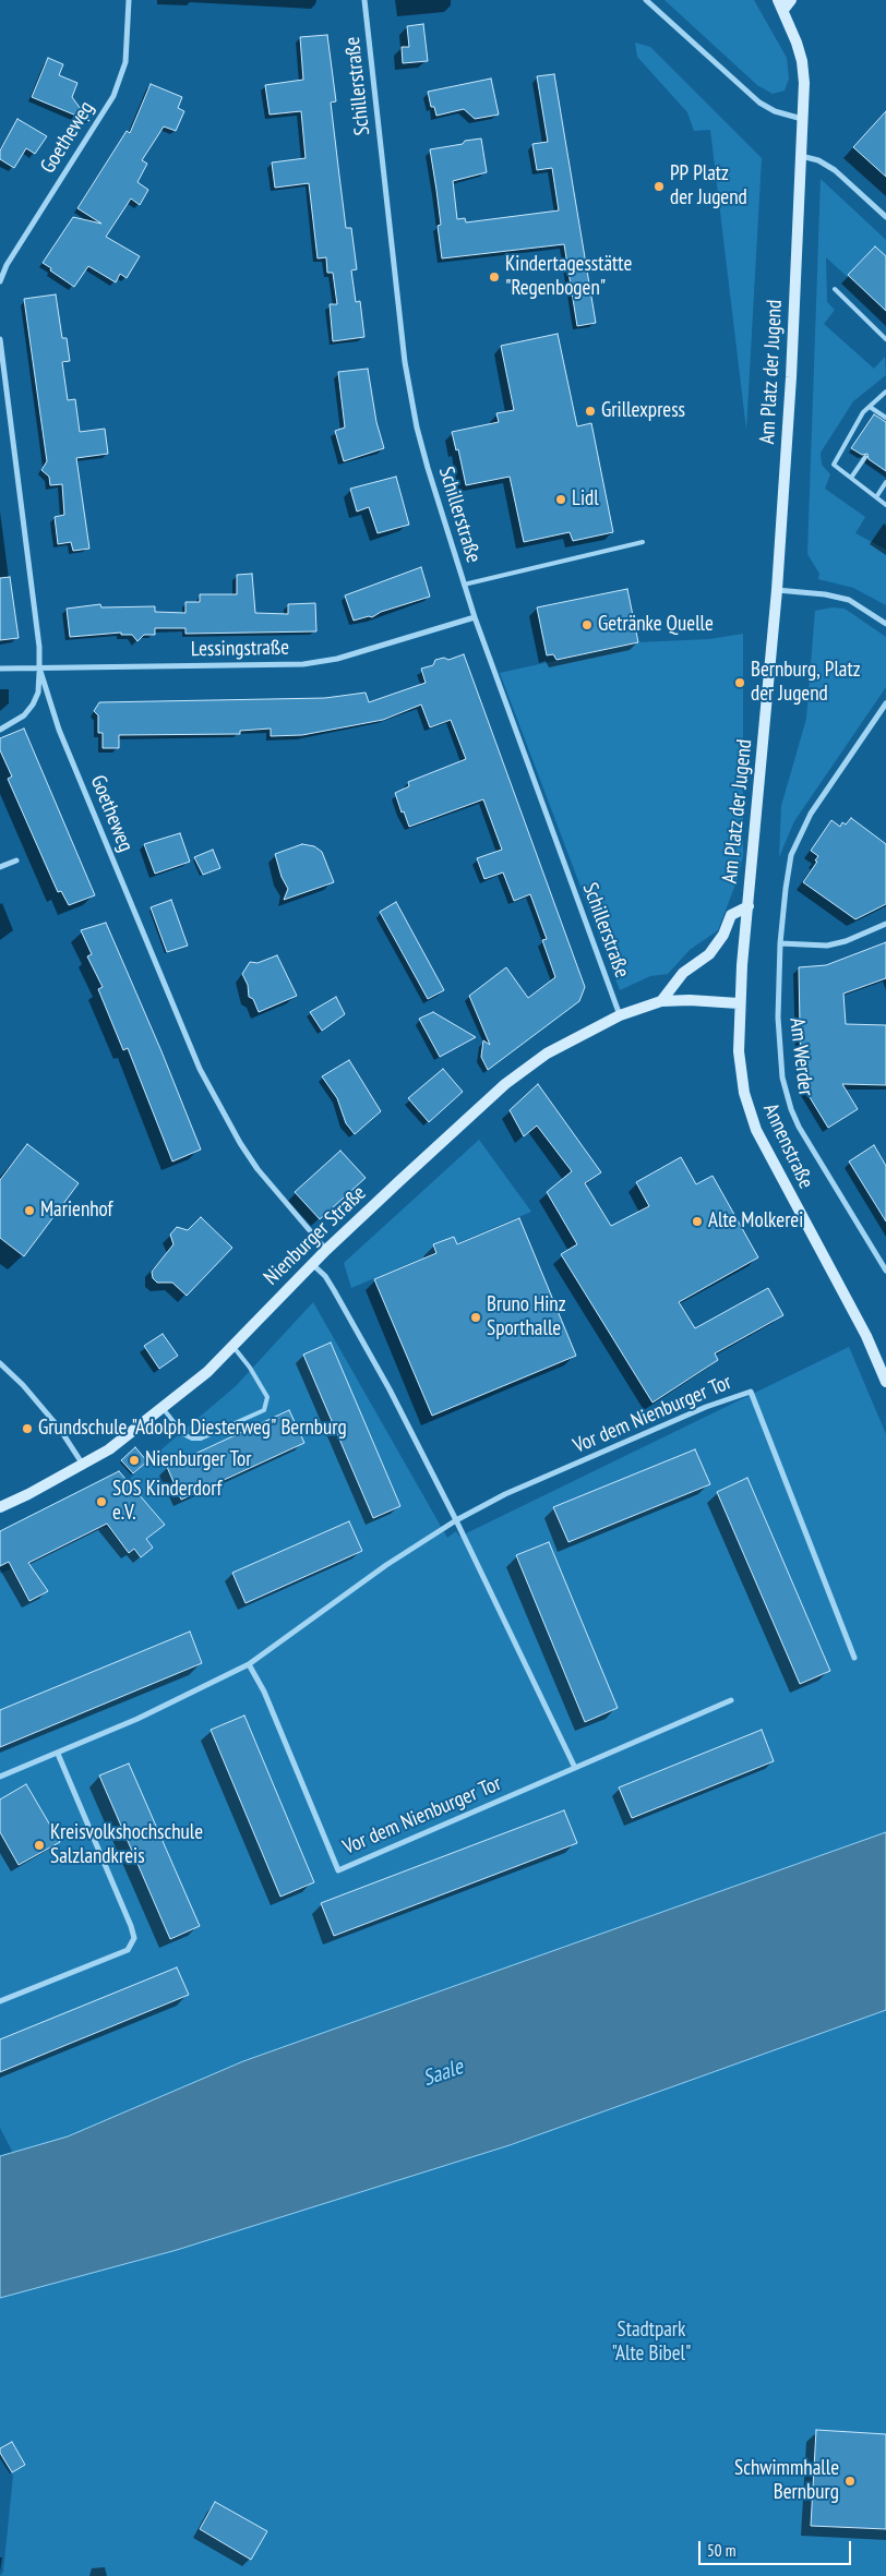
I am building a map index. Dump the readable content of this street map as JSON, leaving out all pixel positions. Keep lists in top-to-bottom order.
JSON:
{
  "streets": {
    "main road": ["Am Platz der Jugend", "Annenstraße", "Nienburger Straße"],
    "street": [
      "Schillerstraße",
      "Goetheweg",
      "Lessingstraße",
      "Am Werder",
      "Vor dem Nienburger Tor"
    ]
  },
  "crossings": [
    ["Schillerstraße", "Lessingstraße"],
    ["Schillerstraße", "Nienburger Straße"],
    ["Goetheweg", "Lessingstraße"],
    ["Goetheweg", "Nienburger Straße"],
    ["Am Platz der Jugend", "Annenstraße"],
    ["Am Platz der Jugend", "Nienburger Straße"],
    ["Annenstraße", "Nienburger Straße"]
  ],
  "water": ["Saale"],
  "parks": ["Stadtpark \"Alte Bibel\""],
  "places": [
    "PP Platz der Jugend",
    "Kindertagesstätte \"Regenbogen\"",
    "Grillexpress",
    "Lidl",
    "Getränke Quelle",
    "Bernburg, Platz der Jugend",
    "Marienhof",
    "Alte Molkerei",
    "Bruno Hinz Sporthalle",
    "Grundschule \"Adolph Diesterweg\" Bernburg",
    "Nienburger Tor",
    "SOS Kinderdorf e.V.",
    "Kreisvolkshochschule Salzlandkreis",
    "Schwimmhalle Bernburg"
  ],
  "scale_bar": "50 m"
}
